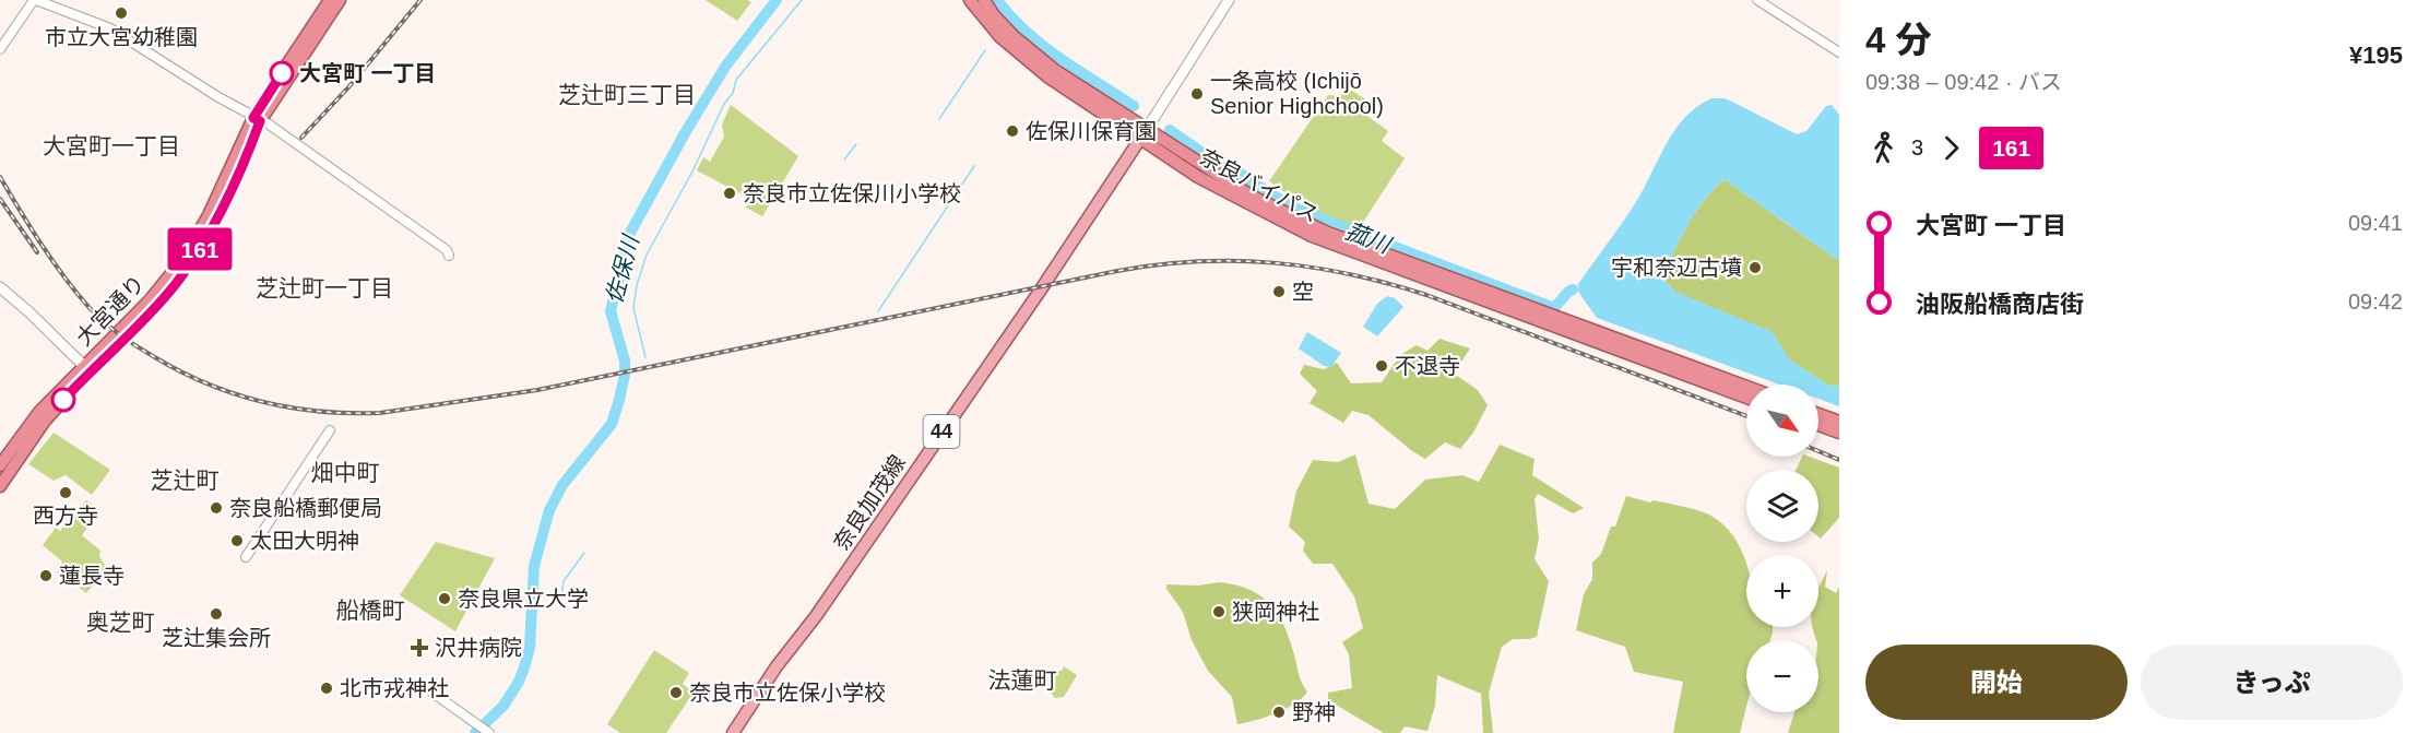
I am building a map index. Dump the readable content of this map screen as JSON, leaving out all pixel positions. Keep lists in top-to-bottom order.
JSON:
{
  "streets": {
    "highway": ["奈良バイパス", "大宮通り"],
    "main road": ["44", "奈良加茂線"]
  },
  "crossings": [
    ["奈良バイパス", "奈良加茂線"]
  ],
  "districts": [
    "芝辻町三丁目",
    "大宮町一丁目",
    "芝辻町一丁目",
    "畑中町",
    "芝辻町",
    "船橋町",
    "奥芝町",
    "法蓮町"
  ],
  "water": ["菰川", "佐保川"],
  "places": {
    "other": [
      "市立大宮幼稚園",
      "大宮町 一丁目",
      "一条高校 (Ichijō Senior Highchool)",
      "佐保川保育園",
      "奈良市立佐保川小学校",
      "宇和奈辺古墳",
      "空",
      "不退寺",
      "西方寺",
      "奈良船橋郵便局",
      "太田大明神",
      "蓮長寺",
      "奈良県立大学",
      "狭岡神社",
      "芝辻集会所",
      "北市戎神社",
      "奈良市立佐保小学校",
      "野神"
    ],
    "health": ["沢井病院"]
  },
  "lines": ["bus line 161"],
  "north": "bottom right",
  "page": {
    "on_map": "161",
    "heading": ["4 分", "09:38 – 09:42 · バス", "¥195"],
    "legs": ["3", "161"],
    "list": [
      {
        "name": "大宮町 一丁目",
        "value": "09:41"
      },
      {
        "name": "油阪船橋商店街",
        "value": "09:42"
      }
    ],
    "map_buttons": ["+", "−"],
    "buttons": ["開始", "きっぷ"]
  }
}
